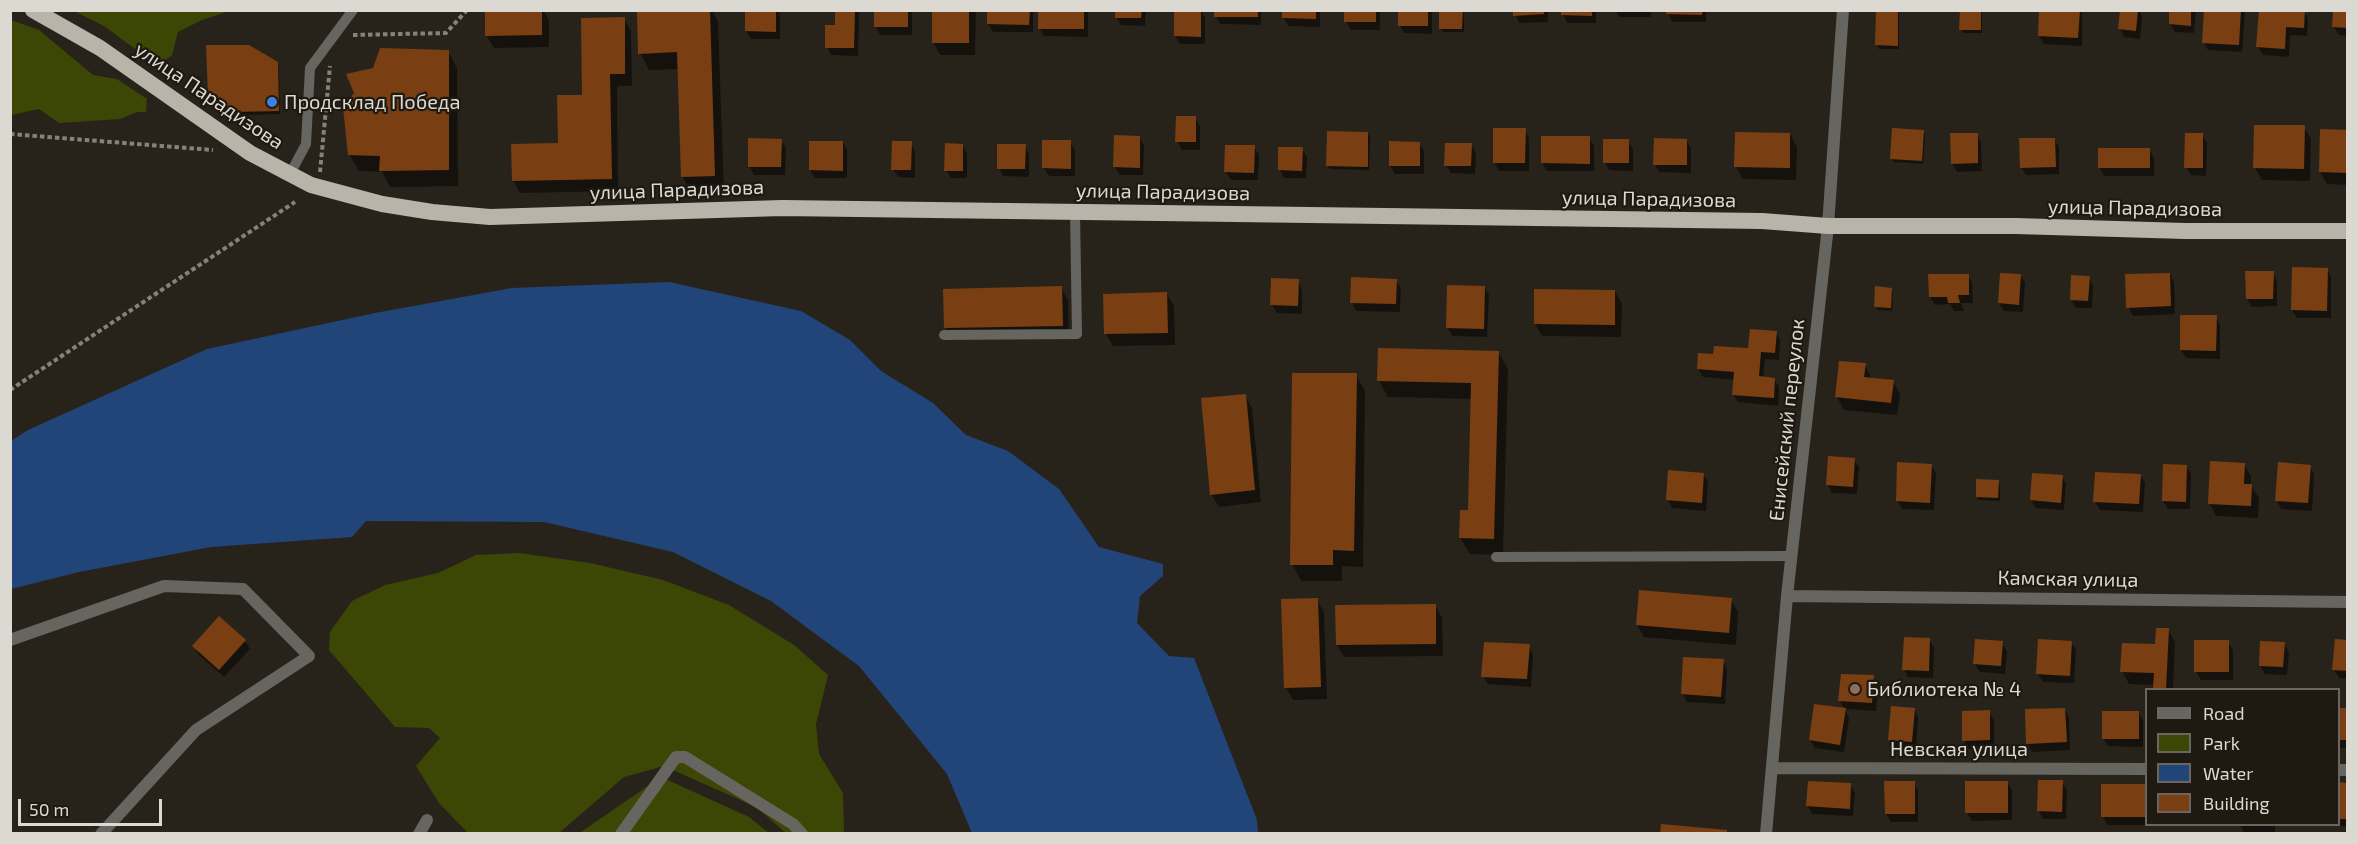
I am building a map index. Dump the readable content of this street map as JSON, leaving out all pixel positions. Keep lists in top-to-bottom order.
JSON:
{
  "streets": {
    "highway": ["улица Парадизова"],
    "street": ["Енисейский переулок", "Камская улица", "Невская улица"]
  },
  "crossings": [
    ["улица Парадизова", "Енисейский переулок"],
    ["Енисейский переулок", "Камская улица"],
    ["Енисейский переулок", "Невская улица"]
  ],
  "places": ["Продсклад Победа", "Библиотека № 4"],
  "legend": [
    "Road",
    "Park",
    "Water",
    "Building"
  ],
  "scale_bar": "50 m"
}
